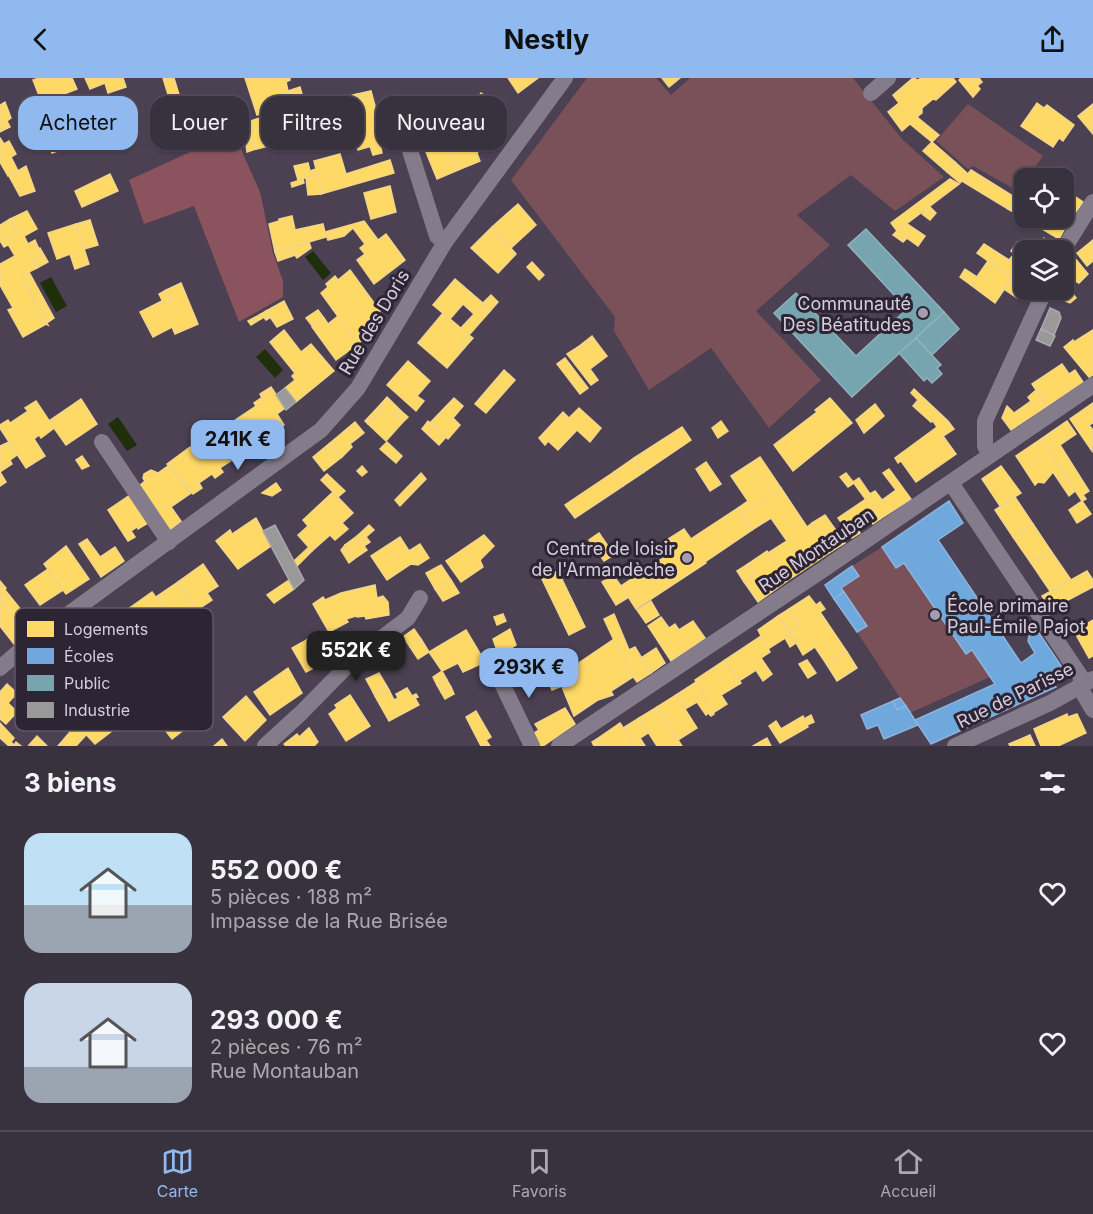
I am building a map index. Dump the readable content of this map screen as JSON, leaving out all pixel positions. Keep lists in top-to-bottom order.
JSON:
{
  "streets": {
    "street": ["Rue des Doris", "Rue Montauban", "Rue de Parisse"]
  },
  "places": ["Communauté Des Béatitudes", "Centre de loisir de l'Armandèche", "École primaire Paul-Émile Pajot"],
  "legend": [
    "Logements",
    "Écoles",
    "Public",
    "Industrie"
  ],
  "page": {
    "header": "Nestly",
    "chip": [
      "Acheter",
      "Louer",
      "Filtres",
      "Nouveau"
    ],
    "price": ["241K €", "552K €", "293K €"],
    "heading": "3 biens",
    "list": [
      {
        "name": "552 000 €",
        "note": "5 pièces · 188 m² · Impasse de la Rue Brisée"
      },
      {
        "name": "293 000 €",
        "note": "2 pièces · 76 m² · Rue Montauban"
      }
    ],
    "tabs": ["Carte", "Favoris", "Accueil"]
  }
}
